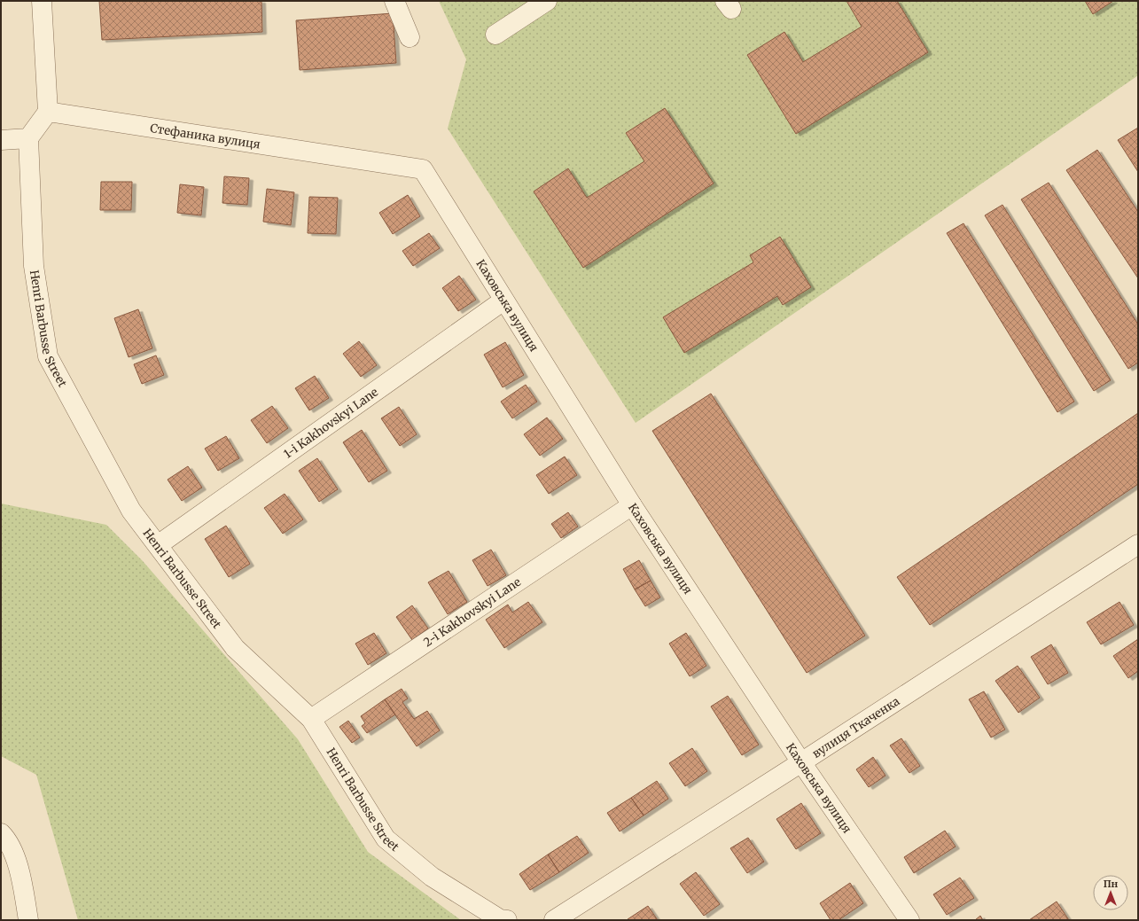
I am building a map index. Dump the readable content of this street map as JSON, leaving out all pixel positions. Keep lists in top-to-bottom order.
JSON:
{
  "streets": {
    "street": [
      "Стефаника вулиця",
      "Каховська вулиця",
      "Henri Barbusse Street",
      "1-i Kakhovskyi Lane",
      "2-i Kakhovskyi Lane",
      "вулиця Ткаченка"
    ]
  },
  "crossings": [
    ["Стефаника вулиця", "Каховська вулиця"],
    ["Каховська вулиця", "1-i Kakhovskyi Lane"],
    ["Каховська вулиця", "2-i Kakhovskyi Lane"],
    ["Каховська вулиця", "вулиця Ткаченка"],
    ["Henri Barbusse Street", "1-i Kakhovskyi Lane"],
    ["Henri Barbusse Street", "2-i Kakhovskyi Lane"]
  ],
  "north": "top"
}
